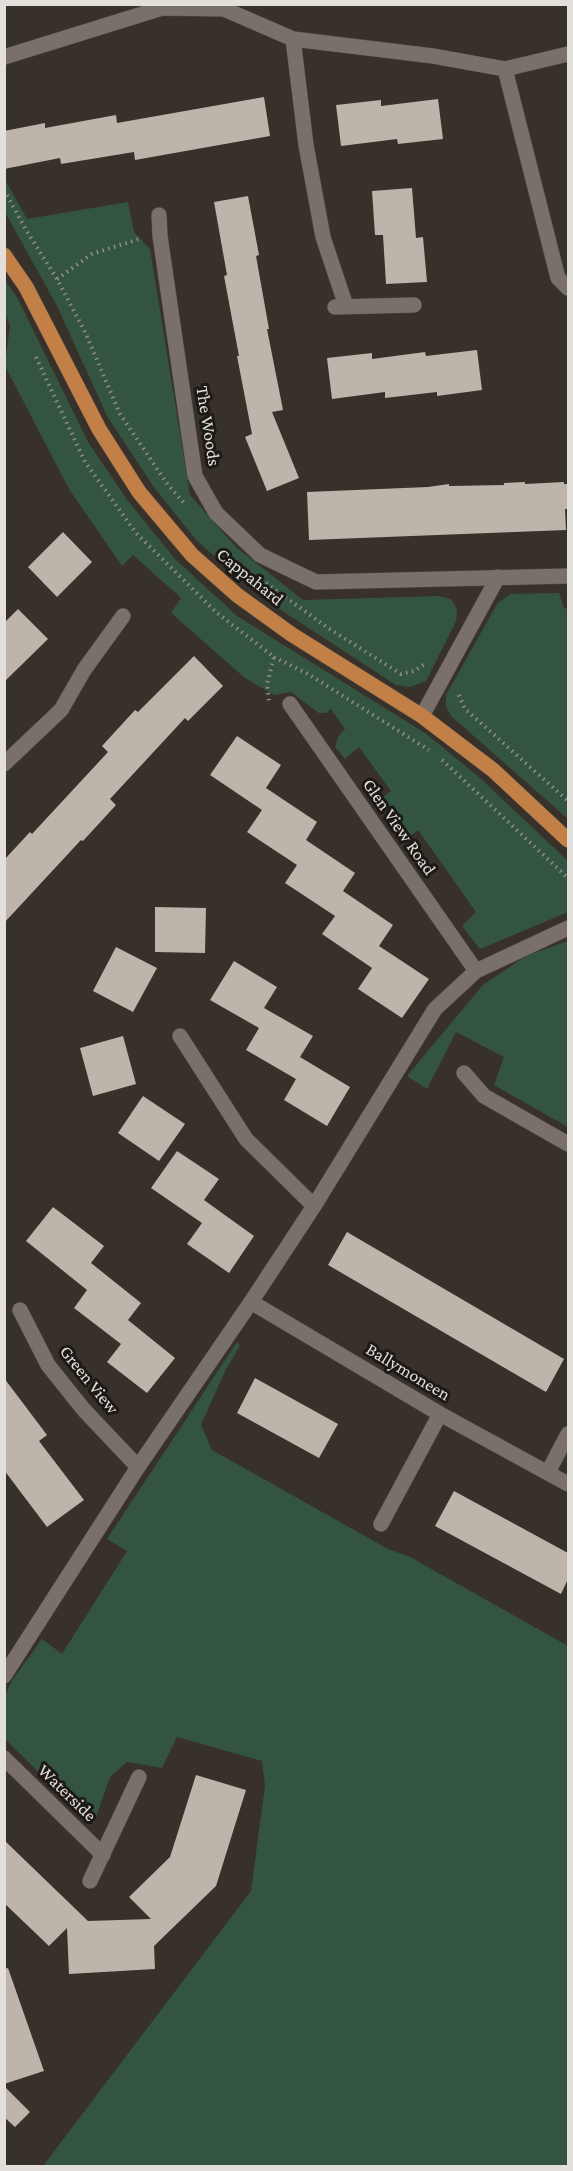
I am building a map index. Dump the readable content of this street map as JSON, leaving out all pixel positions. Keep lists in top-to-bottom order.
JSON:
{
  "streets": {
    "main road": ["Cappahard"],
    "street": [
      "The Woods",
      "Glen View Road",
      "Ballymoneen",
      "Green View",
      "Waterside"
    ]
  }
}
